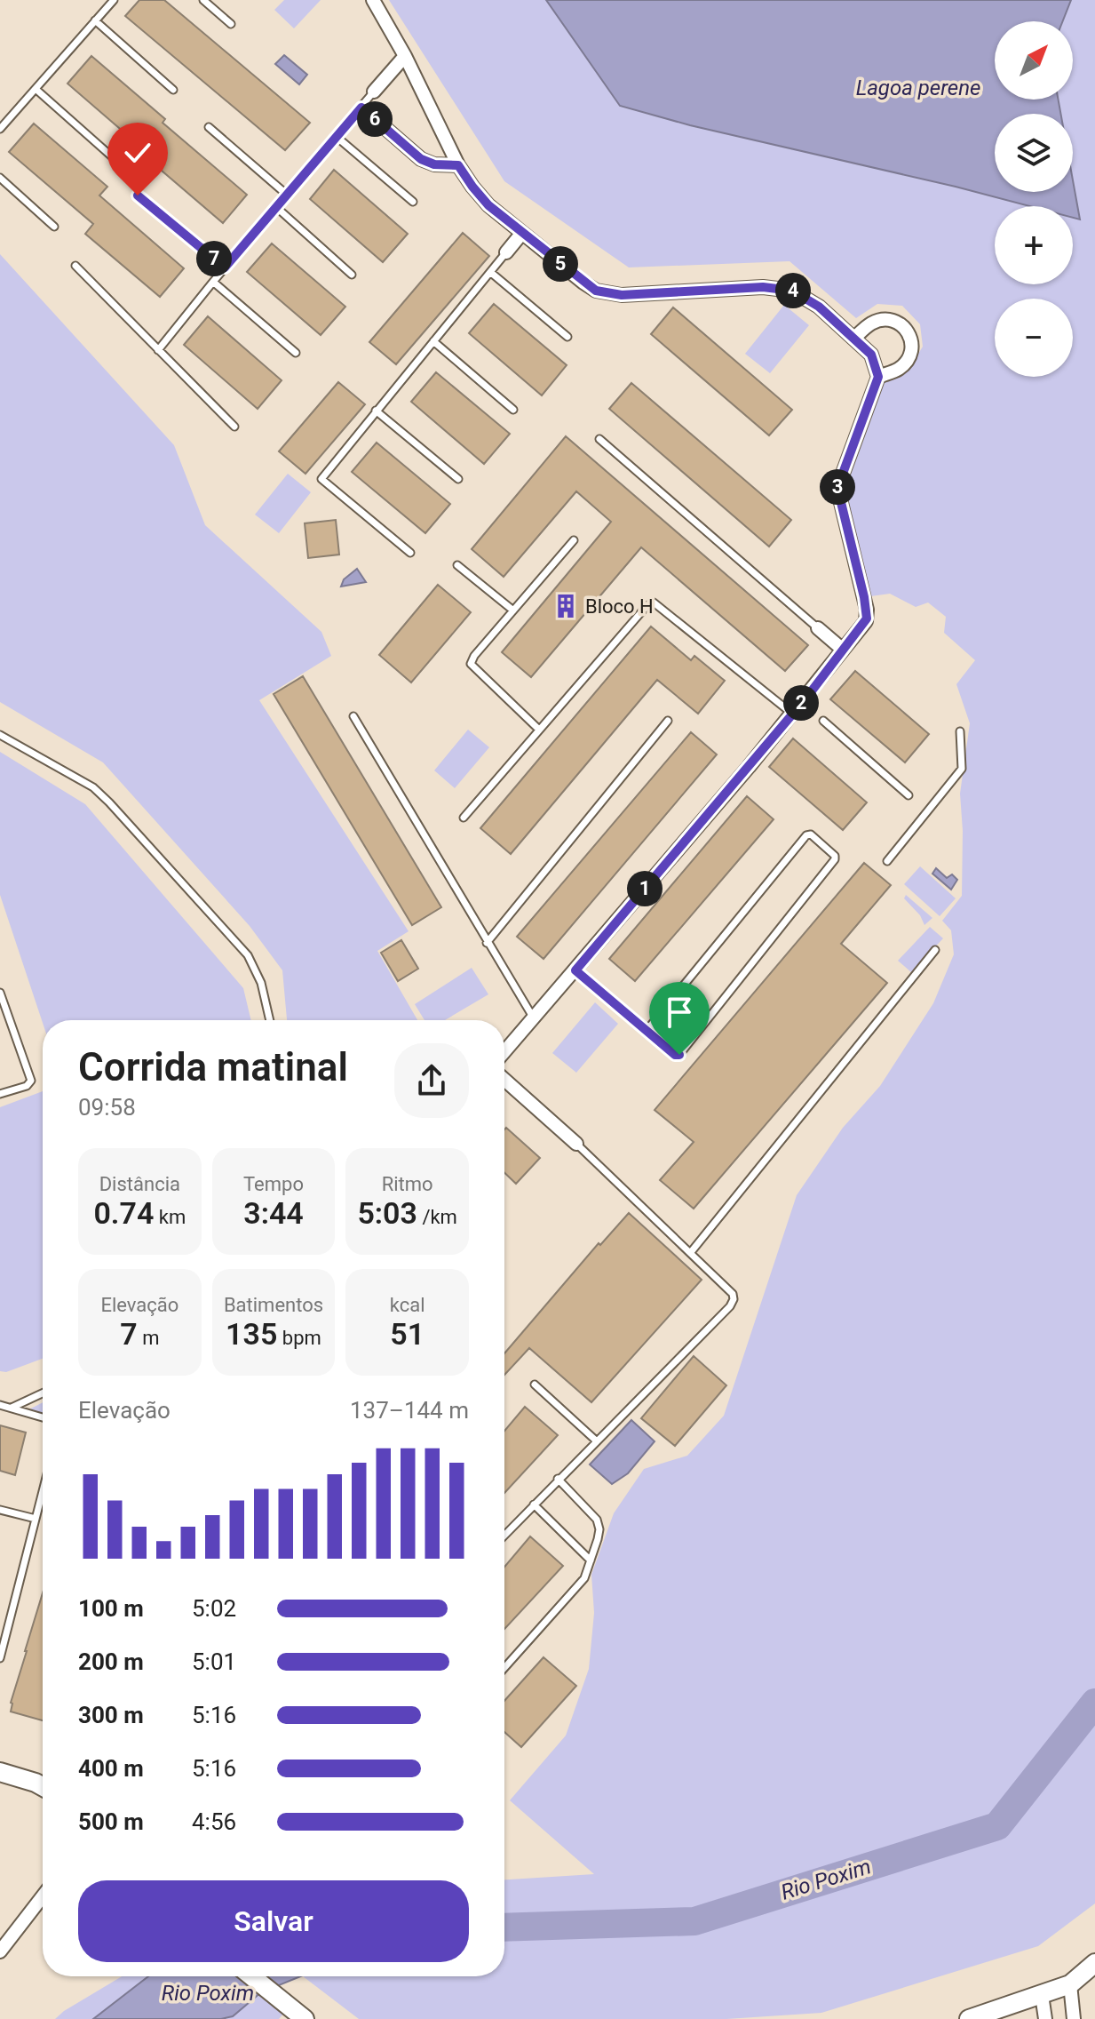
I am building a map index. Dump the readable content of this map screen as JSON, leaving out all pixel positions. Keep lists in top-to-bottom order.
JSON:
{
  "water": ["Lagoa perene", "Rio Poxim"],
  "places": {
    "building": ["Bloco H"]
  },
  "north": "top right",
  "page": {
    "map_buttons": ["+", "−"],
    "pins": [
      "6",
      "7",
      "5",
      "4",
      "3",
      "2",
      "1"
    ],
    "heading": ["Corrida matinal", "09:58"],
    "stats": [
      ["Distância", "0.74 km"],
      ["Tempo", "3:44"],
      ["Ritmo", "5:03 /km"],
      ["Elevação", "7 m"],
      ["Batimentos", "135 bpm"],
      ["kcal", "51"]
    ],
    "chart": ["Elevação", "137–144 m"],
    "list": [
      {
        "name": "100 m",
        "note": "5:02"
      },
      {
        "name": "200 m",
        "note": "5:01"
      },
      {
        "name": "300 m",
        "note": "5:16"
      },
      {
        "name": "400 m",
        "note": "5:16"
      },
      {
        "name": "500 m",
        "note": "4:56"
      }
    ],
    "buttons": "Salvar"
  }
}
